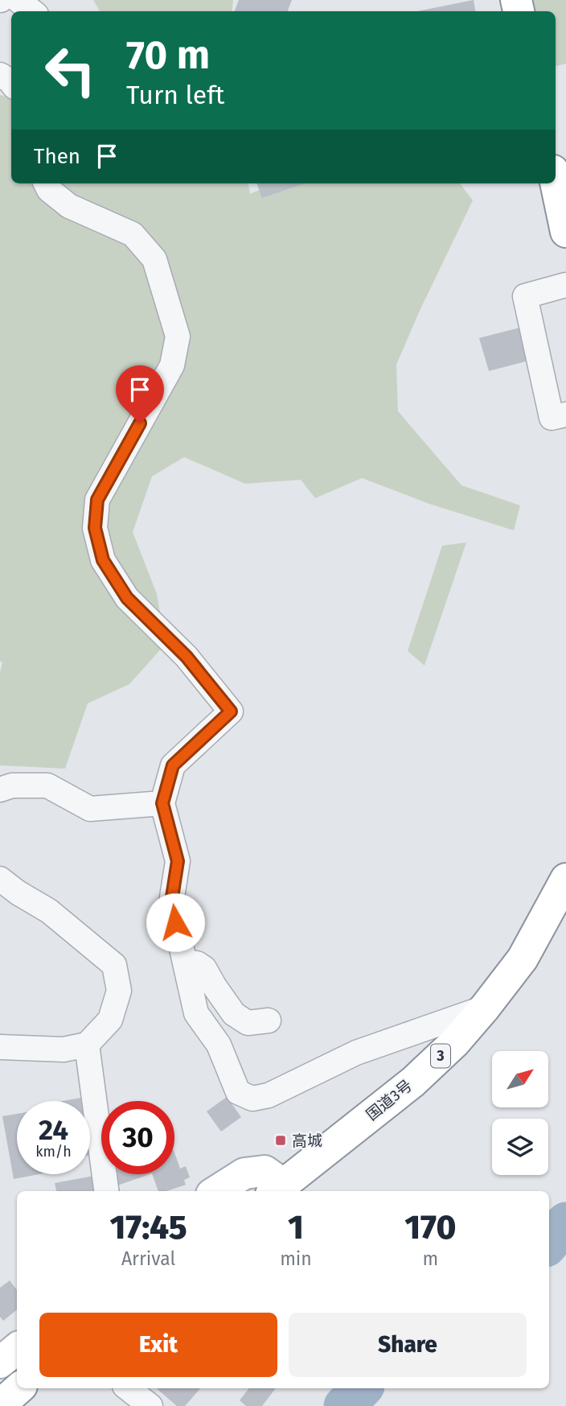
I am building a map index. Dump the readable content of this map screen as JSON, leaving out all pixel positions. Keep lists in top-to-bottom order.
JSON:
{
  "streets": {
    "main road": ["3", "国道3号"]
  },
  "places": {
    "transit": ["高城"]
  },
  "north": "top right",
  "page": {
    "turn": ["70 m", "Turn left"],
    "then": "Then",
    "speed": "24 km/h",
    "limit": "30",
    "eta": [
      "17:45",
      "Arrival",
      "1",
      "min",
      "170",
      "m"
    ],
    "buttons": ["Exit", "Share"]
  }
}
